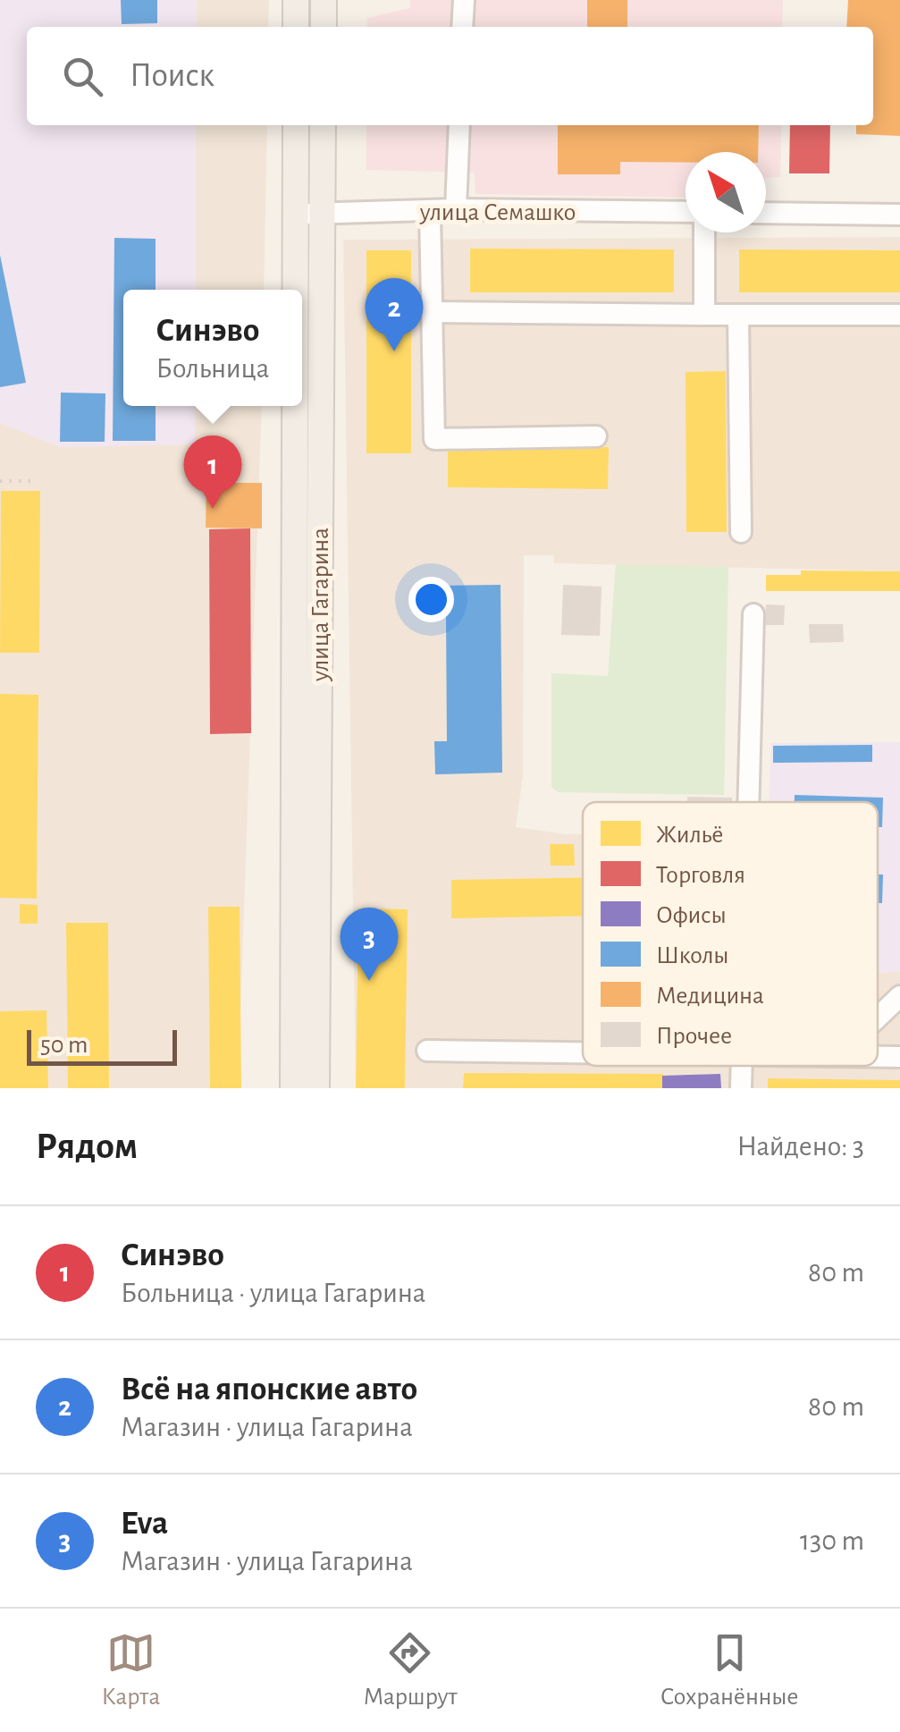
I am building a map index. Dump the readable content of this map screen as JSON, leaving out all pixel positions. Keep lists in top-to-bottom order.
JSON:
{
  "streets": {
    "main road": ["улица Гагарина"],
    "street": ["улица Семашко"]
  },
  "crossings": [
    ["улица Семашко", "улица Гагарина"]
  ],
  "legend": [
    "Жильё",
    "Торговля",
    "Офисы",
    "Школы",
    "Медицина",
    "Прочее"
  ],
  "scale_bar": "50 m",
  "north": "top left",
  "page": {
    "search": "Поиск",
    "pins": ["2", "1", "3"],
    "popup": ["Синэво", "Больница"],
    "scale": "50 m",
    "heading": ["Рядом", "Найдено: 3"],
    "list": [
      {
        "mark": "1",
        "name": "Синэво",
        "note": "Больница · улица Гагарина",
        "value": "80 m"
      },
      {
        "mark": "2",
        "name": "Всё на японские авто",
        "note": "Магазин · улица Гагарина",
        "value": "80 m"
      },
      {
        "mark": "3",
        "name": "Eva",
        "note": "Магазин · улица Гагарина",
        "value": "130 m"
      }
    ],
    "nav": ["Карта", "Маршрут", "Сохранённые"]
  }
}
